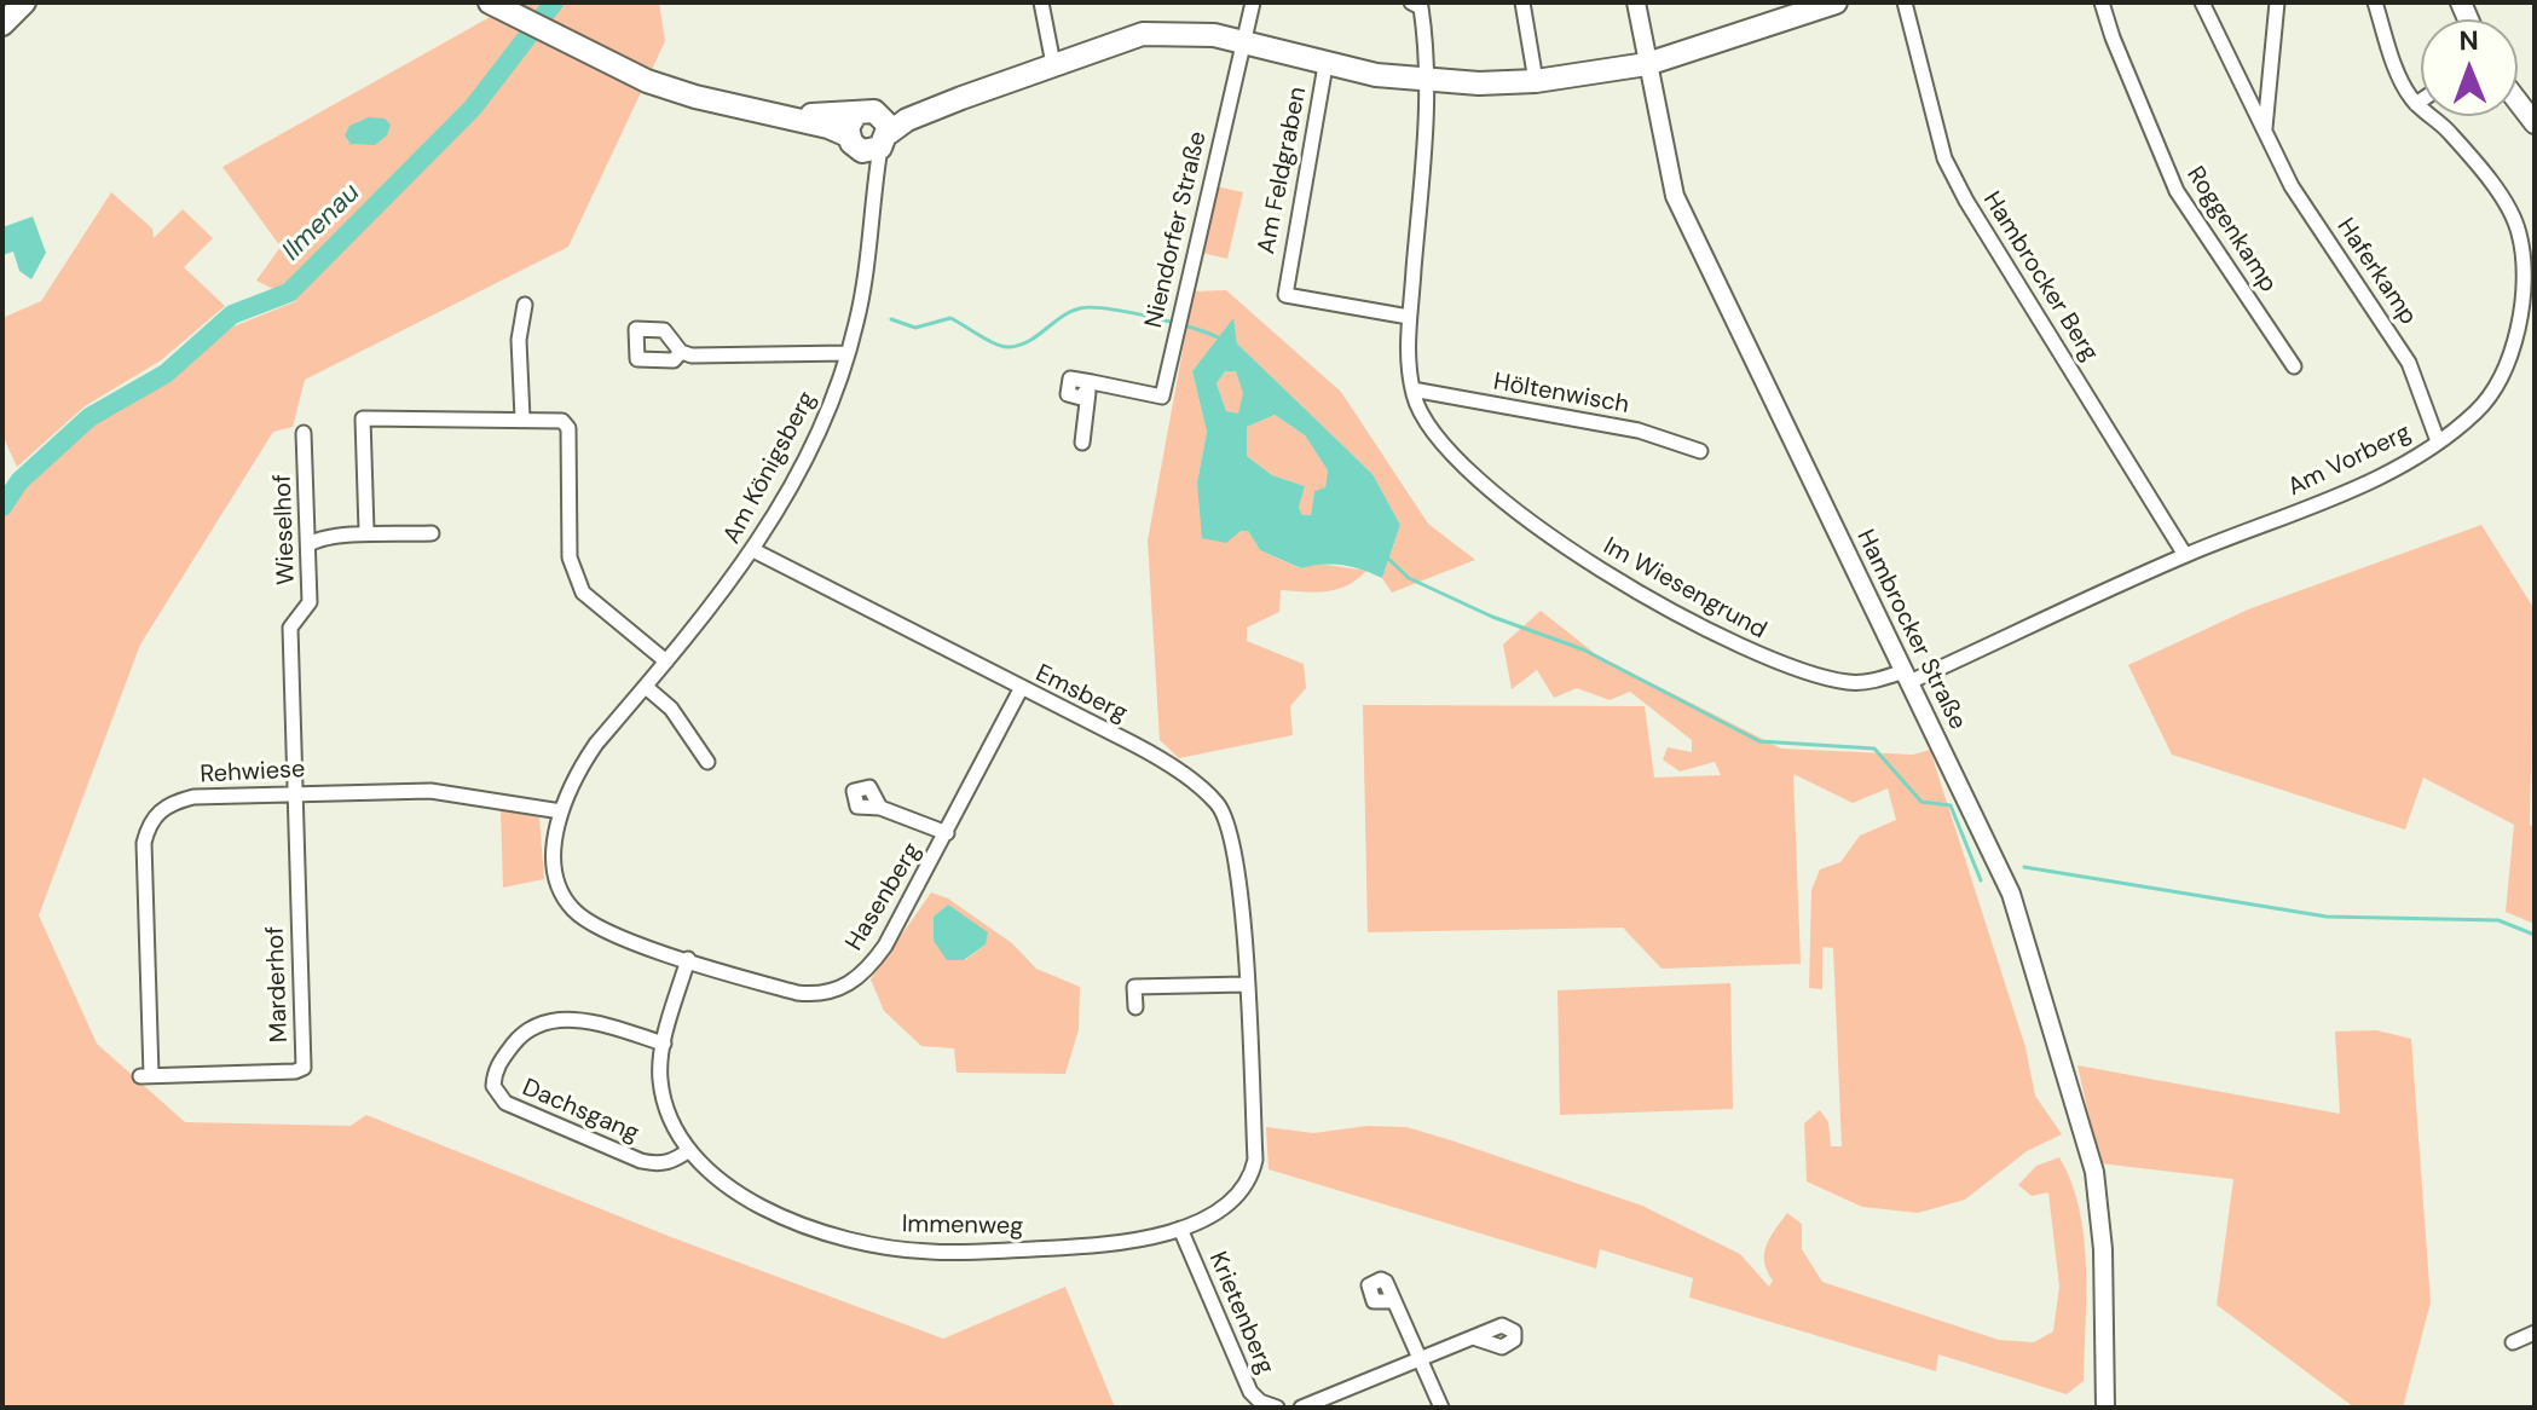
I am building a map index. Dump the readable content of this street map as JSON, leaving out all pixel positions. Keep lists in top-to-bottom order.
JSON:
{
  "streets": {
    "street": [
      "Am Feldgraben",
      "Niendorfer Straße",
      "Roggenkamp",
      "Haferkamp",
      "Hambrocker Berg",
      "Höltenwisch",
      "Am Vorberg",
      "Am Königsberg",
      "Wieselhof",
      "Im Wiesengrund",
      "Hambrocker Straße",
      "Emsberg",
      "Rehwiese",
      "Hasenberg",
      "Marderhof",
      "Dachsgang",
      "Immenweg",
      "Krietenberg"
    ]
  },
  "crossings": [
    ["Am Feldgraben", "Im Wiesengrund"],
    ["Haferkamp", "Am Vorberg"],
    ["Hambrocker Berg", "Am Vorberg"],
    ["Höltenwisch", "Im Wiesengrund"],
    ["Am Vorberg", "Im Wiesengrund"],
    ["Am Vorberg", "Hambrocker Straße"],
    ["Am Königsberg", "Emsberg"],
    ["Am Königsberg", "Rehwiese"],
    ["Am Königsberg", "Hasenberg"],
    ["Am Königsberg", "Immenweg"],
    ["Wieselhof", "Rehwiese"],
    ["Wieselhof", "Marderhof"],
    ["Im Wiesengrund", "Hambrocker Straße"],
    ["Emsberg", "Hasenberg"],
    ["Emsberg", "Immenweg"],
    ["Rehwiese", "Marderhof"],
    ["Hasenberg", "Immenweg"],
    ["Dachsgang", "Immenweg"],
    ["Immenweg", "Krietenberg"]
  ],
  "water": ["Ilmenau"],
  "north": "top"
}
